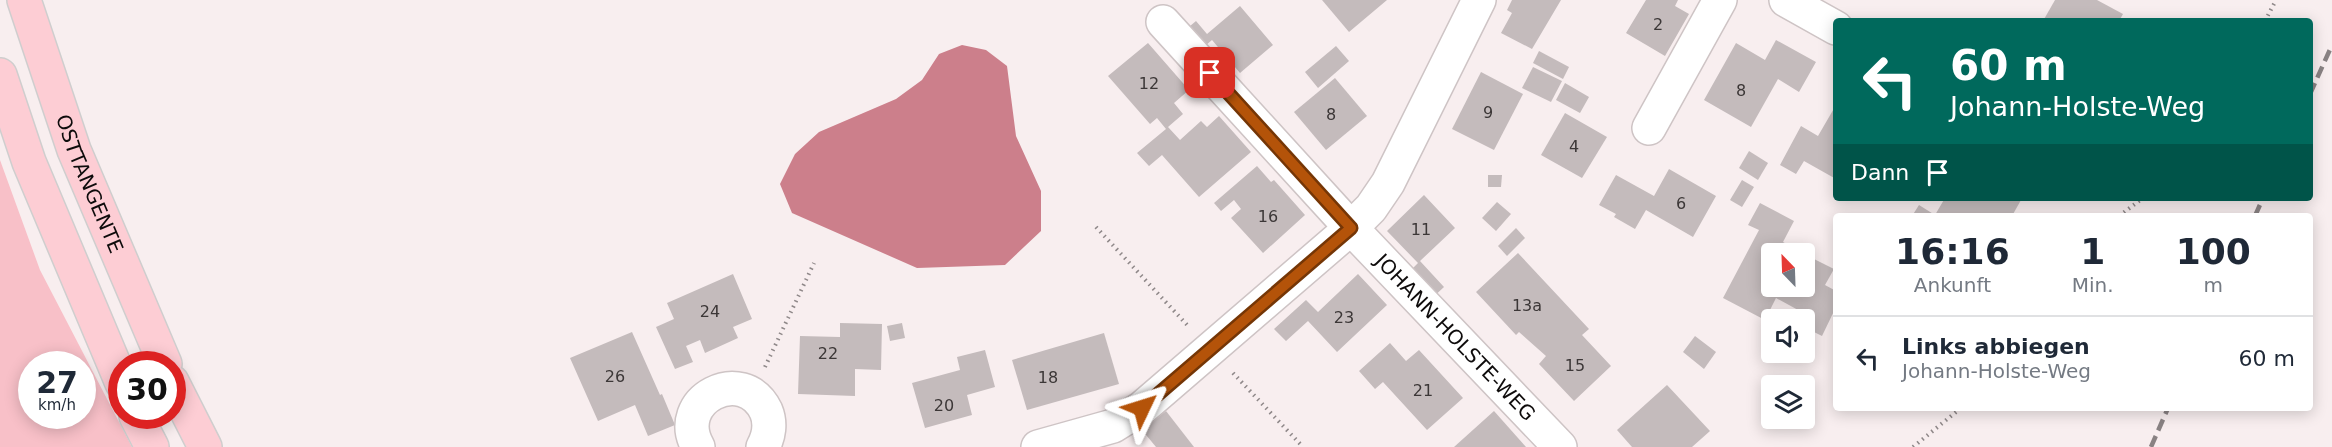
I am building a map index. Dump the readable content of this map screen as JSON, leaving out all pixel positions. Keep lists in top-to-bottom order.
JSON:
{
  "streets": {
    "main road": ["OSTTANGENTE"],
    "street": ["JOHANN-HOLSTE-WEG"]
  },
  "house_numbers": [
    "2",
    "12",
    "8",
    "9",
    "8",
    "4",
    "6",
    "16",
    "11",
    "13a",
    "24",
    "23",
    "22",
    "15",
    "26",
    "18",
    "21",
    "20"
  ],
  "north": "top left",
  "page": {
    "turn": ["60 m", "Johann-Holste-Weg"],
    "then": "Dann",
    "eta": [
      "16:16",
      "Ankunft",
      "1",
      "Min.",
      "100",
      "m"
    ],
    "list": [
      {
        "name": "Links abbiegen",
        "note": "Johann-Holste-Weg",
        "value": "60 m"
      }
    ],
    "speed": "27 km/h",
    "limit": "30"
  }
}
